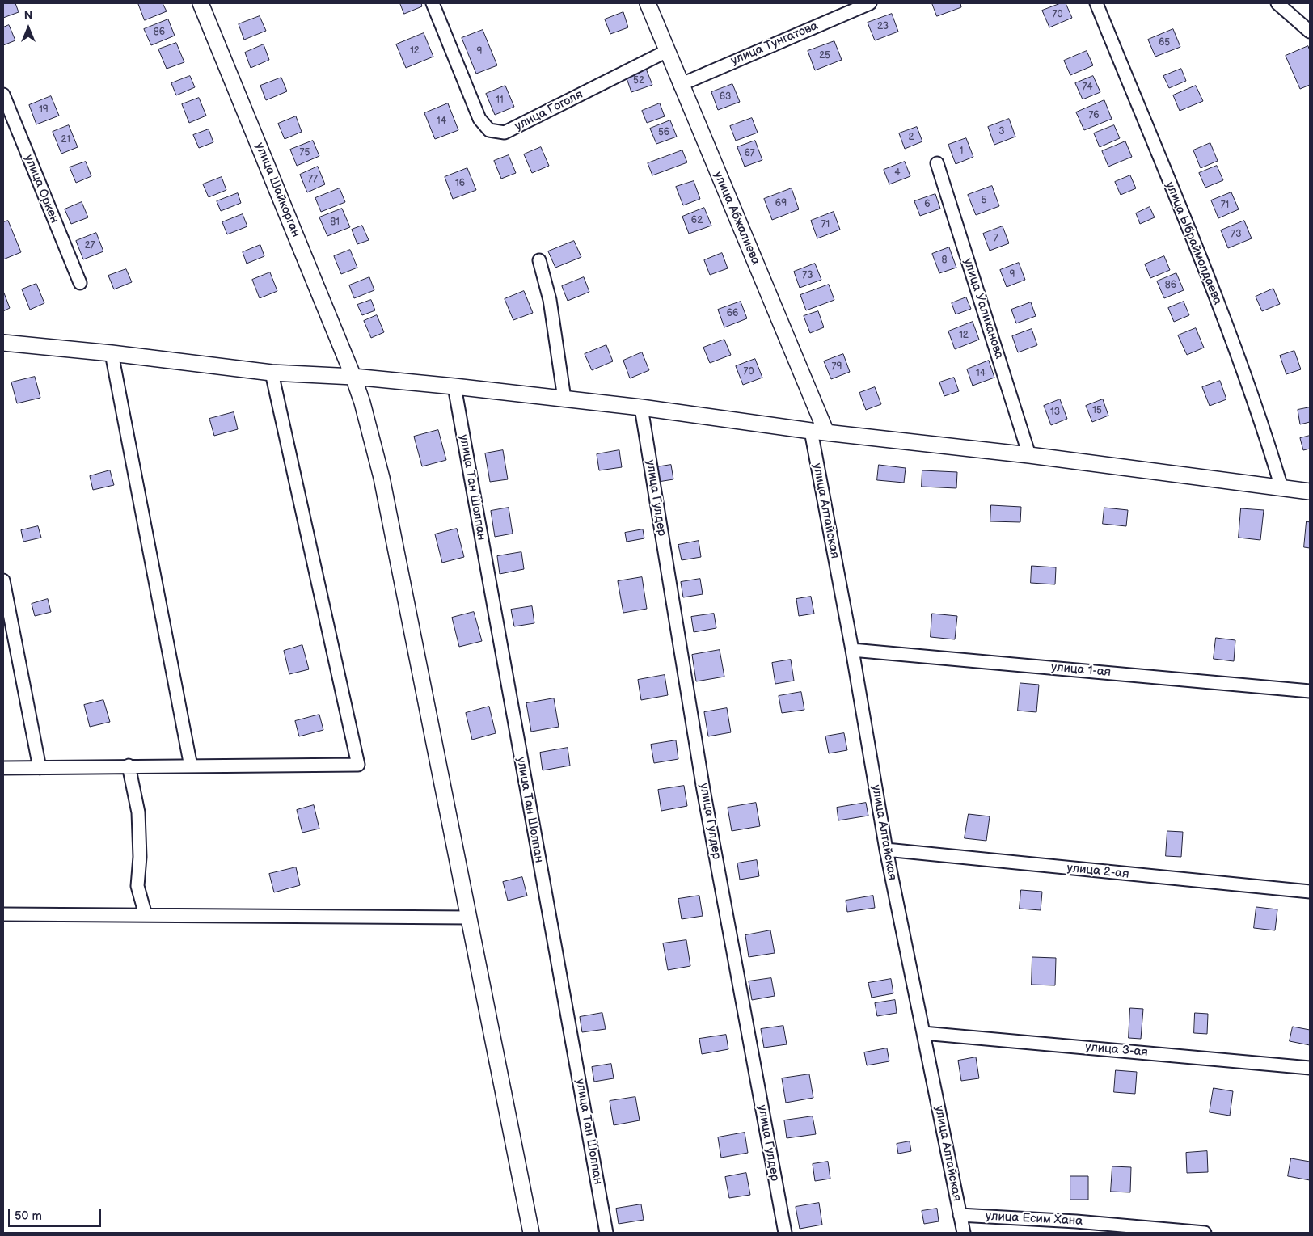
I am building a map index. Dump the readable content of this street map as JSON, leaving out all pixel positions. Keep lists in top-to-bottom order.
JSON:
{
  "streets": {
    "street": [
      "улица Тунгатова",
      "улица Гоголя",
      "улица Оркен",
      "улица Шайкорган",
      "улица Абжалиева",
      "улица Ыбраймолдаева",
      "улица Уалиханова",
      "улица Тан Шолпан",
      "улица Гулдер",
      "улица Алтайская",
      "улица 1-ая",
      "улица 2-ая",
      "улица 3-ая",
      "улица Есим Хана"
    ]
  },
  "crossings": [
    ["улица Тунгатова", "улица Абжалиева"],
    ["улица Гоголя", "улица Абжалиева"],
    ["улица Алтайская", "улица 1-ая"],
    ["улица Алтайская", "улица 2-ая"],
    ["улица Алтайская", "улица 3-ая"],
    ["улица Алтайская", "улица Есим Хана"]
  ],
  "house_numbers": [
    "70",
    "23",
    "86",
    "65",
    "12",
    "9",
    "25",
    "52",
    "74",
    "63",
    "11",
    "19",
    "76",
    "14",
    "3",
    "56",
    "2",
    "21",
    "1",
    "75",
    "67",
    "4",
    "77",
    "16",
    "5",
    "69",
    "6",
    "71",
    "62",
    "81",
    "71",
    "73",
    "7",
    "27",
    "8",
    "9",
    "73",
    "86",
    "66",
    "12",
    "79",
    "70",
    "14",
    "15",
    "13"
  ],
  "scale_bar": "50 m",
  "north": "top"
}
